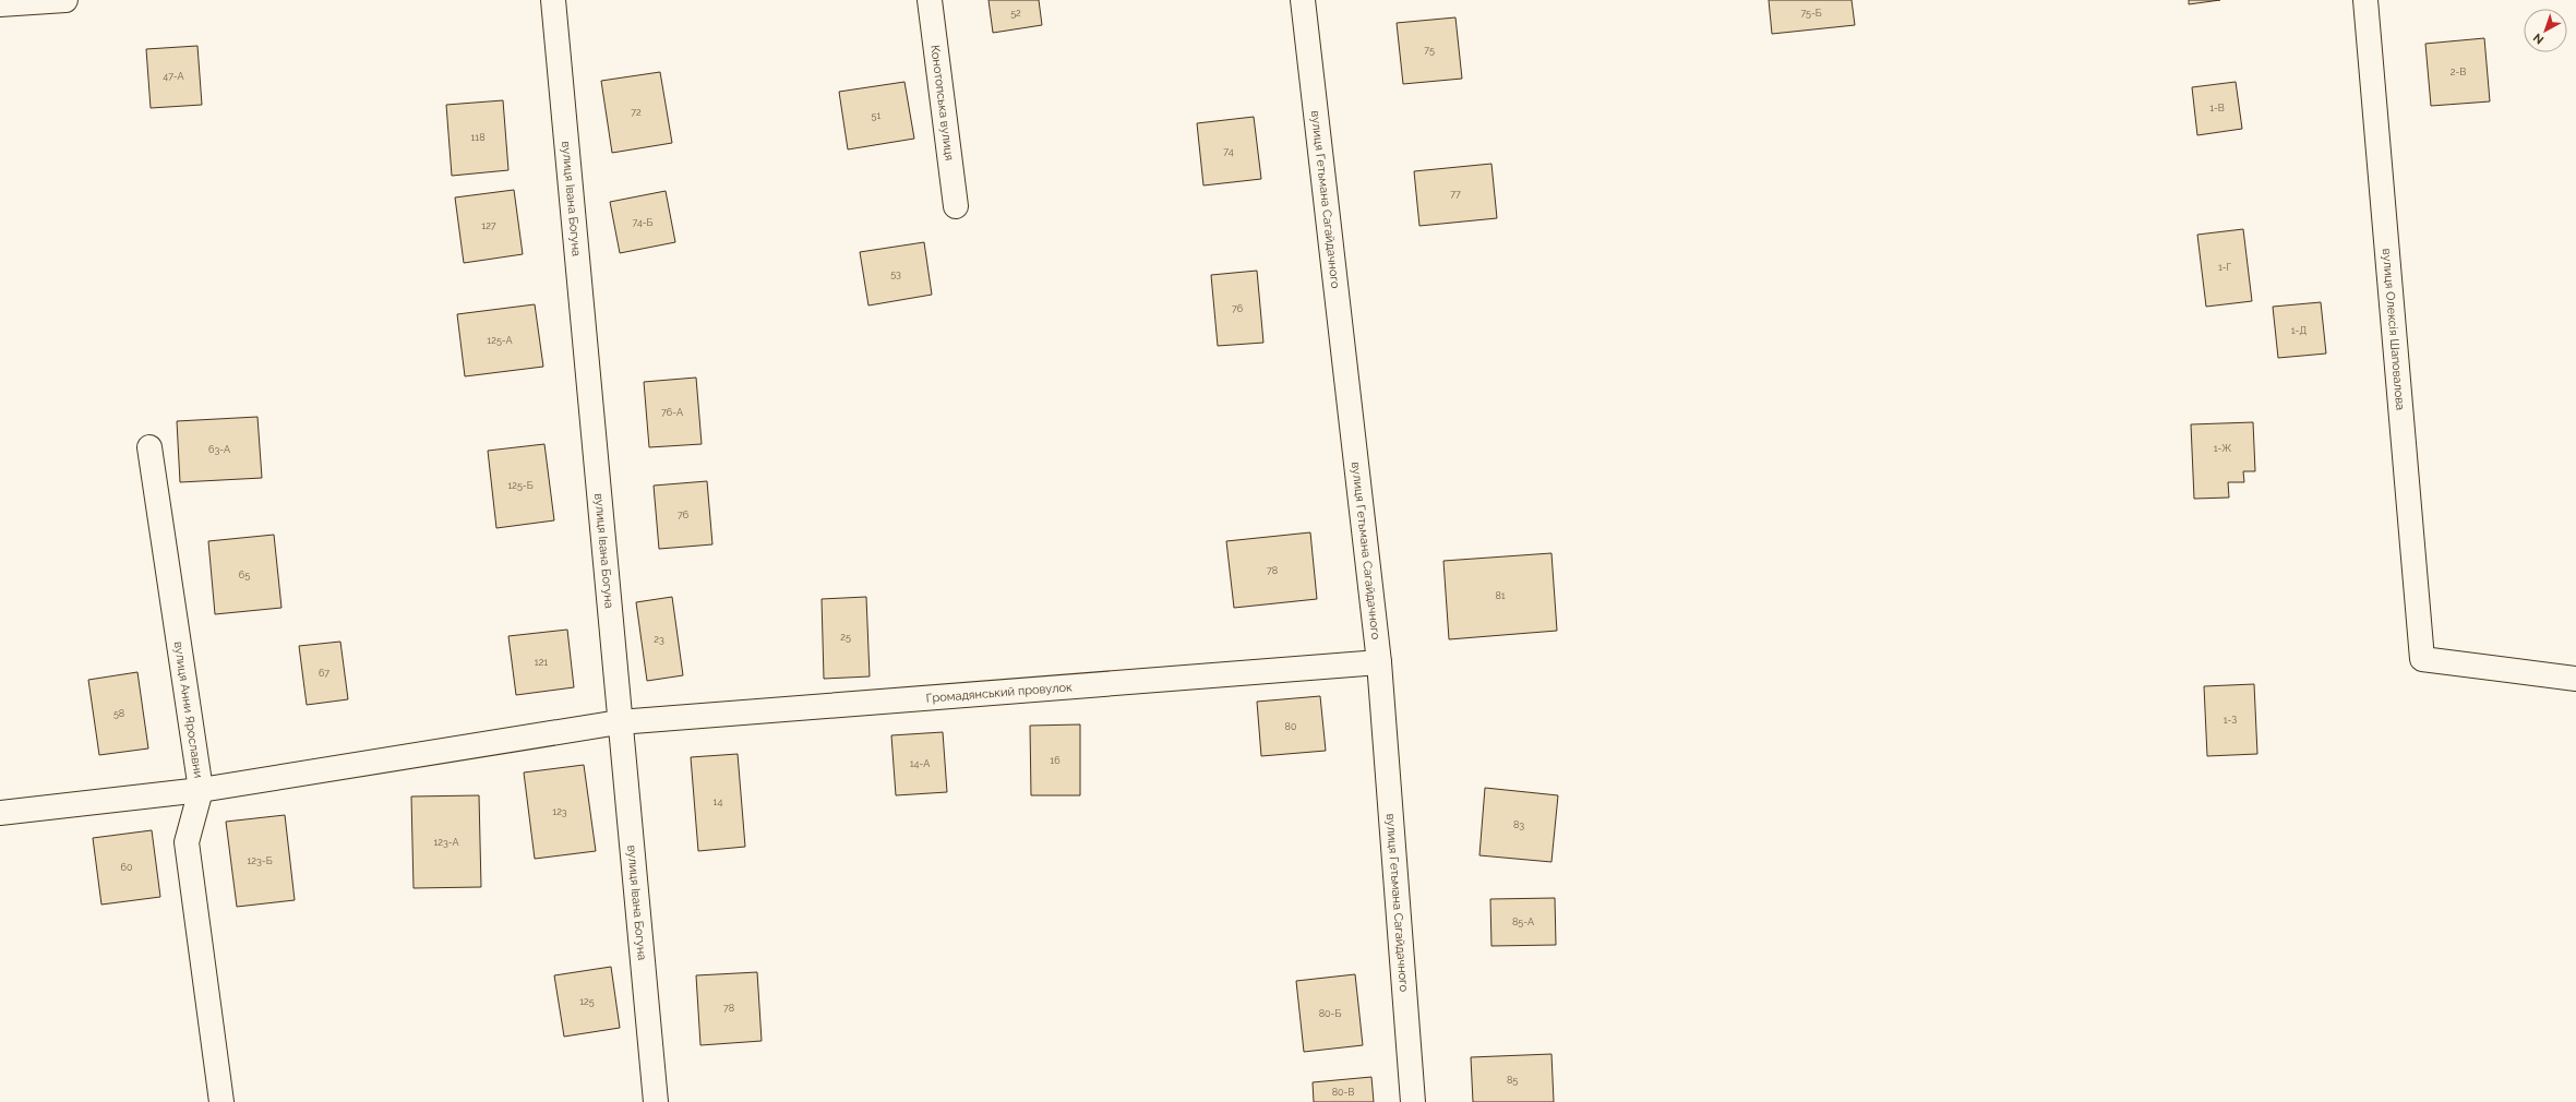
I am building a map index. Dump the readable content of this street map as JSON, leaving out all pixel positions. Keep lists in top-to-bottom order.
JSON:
{
  "streets": {
    "street": [
      "Конотопська вулиця",
      "вулиця Івана Богуна",
      "вулиця Гетьмана Сагайдачного",
      "вулиця Олексія Шаповалова",
      "Громадянський провулок",
      "вулиця Анни Ярославни"
    ]
  },
  "crossings": [
    ["вулиця Івана Богуна", "Громадянський провулок"],
    ["вулиця Гетьмана Сагайдачного", "Громадянський провулок"],
    ["Громадянський провулок", "вулиця Анни Ярославни"]
  ],
  "house_numbers": [
    "52",
    "75-Б",
    "75",
    "2-В",
    "47-А",
    "1-В",
    "72",
    "51",
    "118",
    "74",
    "77",
    "74-Б",
    "127",
    "1-Г",
    "53",
    "76",
    "1-Д",
    "125-А",
    "76-А",
    "1-Ж",
    "63-А",
    "125-Б",
    "76",
    "78",
    "65",
    "81",
    "25",
    "23",
    "121",
    "67",
    "58",
    "1-З",
    "80",
    "16",
    "14-А",
    "14",
    "123",
    "83",
    "123-А",
    "123-Б",
    "60",
    "85-А",
    "125",
    "78",
    "80-Б",
    "85",
    "80-В"
  ],
  "north": "bottom left"
}
